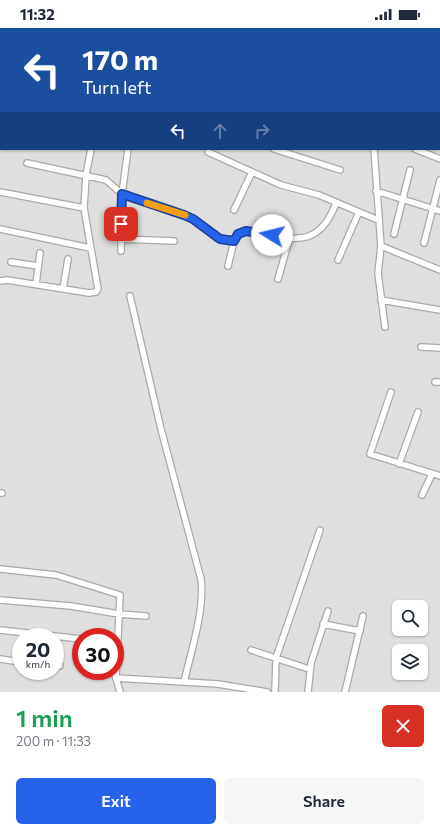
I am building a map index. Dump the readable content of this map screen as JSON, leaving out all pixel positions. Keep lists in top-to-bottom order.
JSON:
{
  "page": {
    "status": "11:32",
    "turn": ["170 m", "Turn left"],
    "speed": "20 km/h",
    "limit": "30",
    "heading": ["1 min", "200 m · 11:33"],
    "buttons": ["Exit", "Share"]
  }
}
